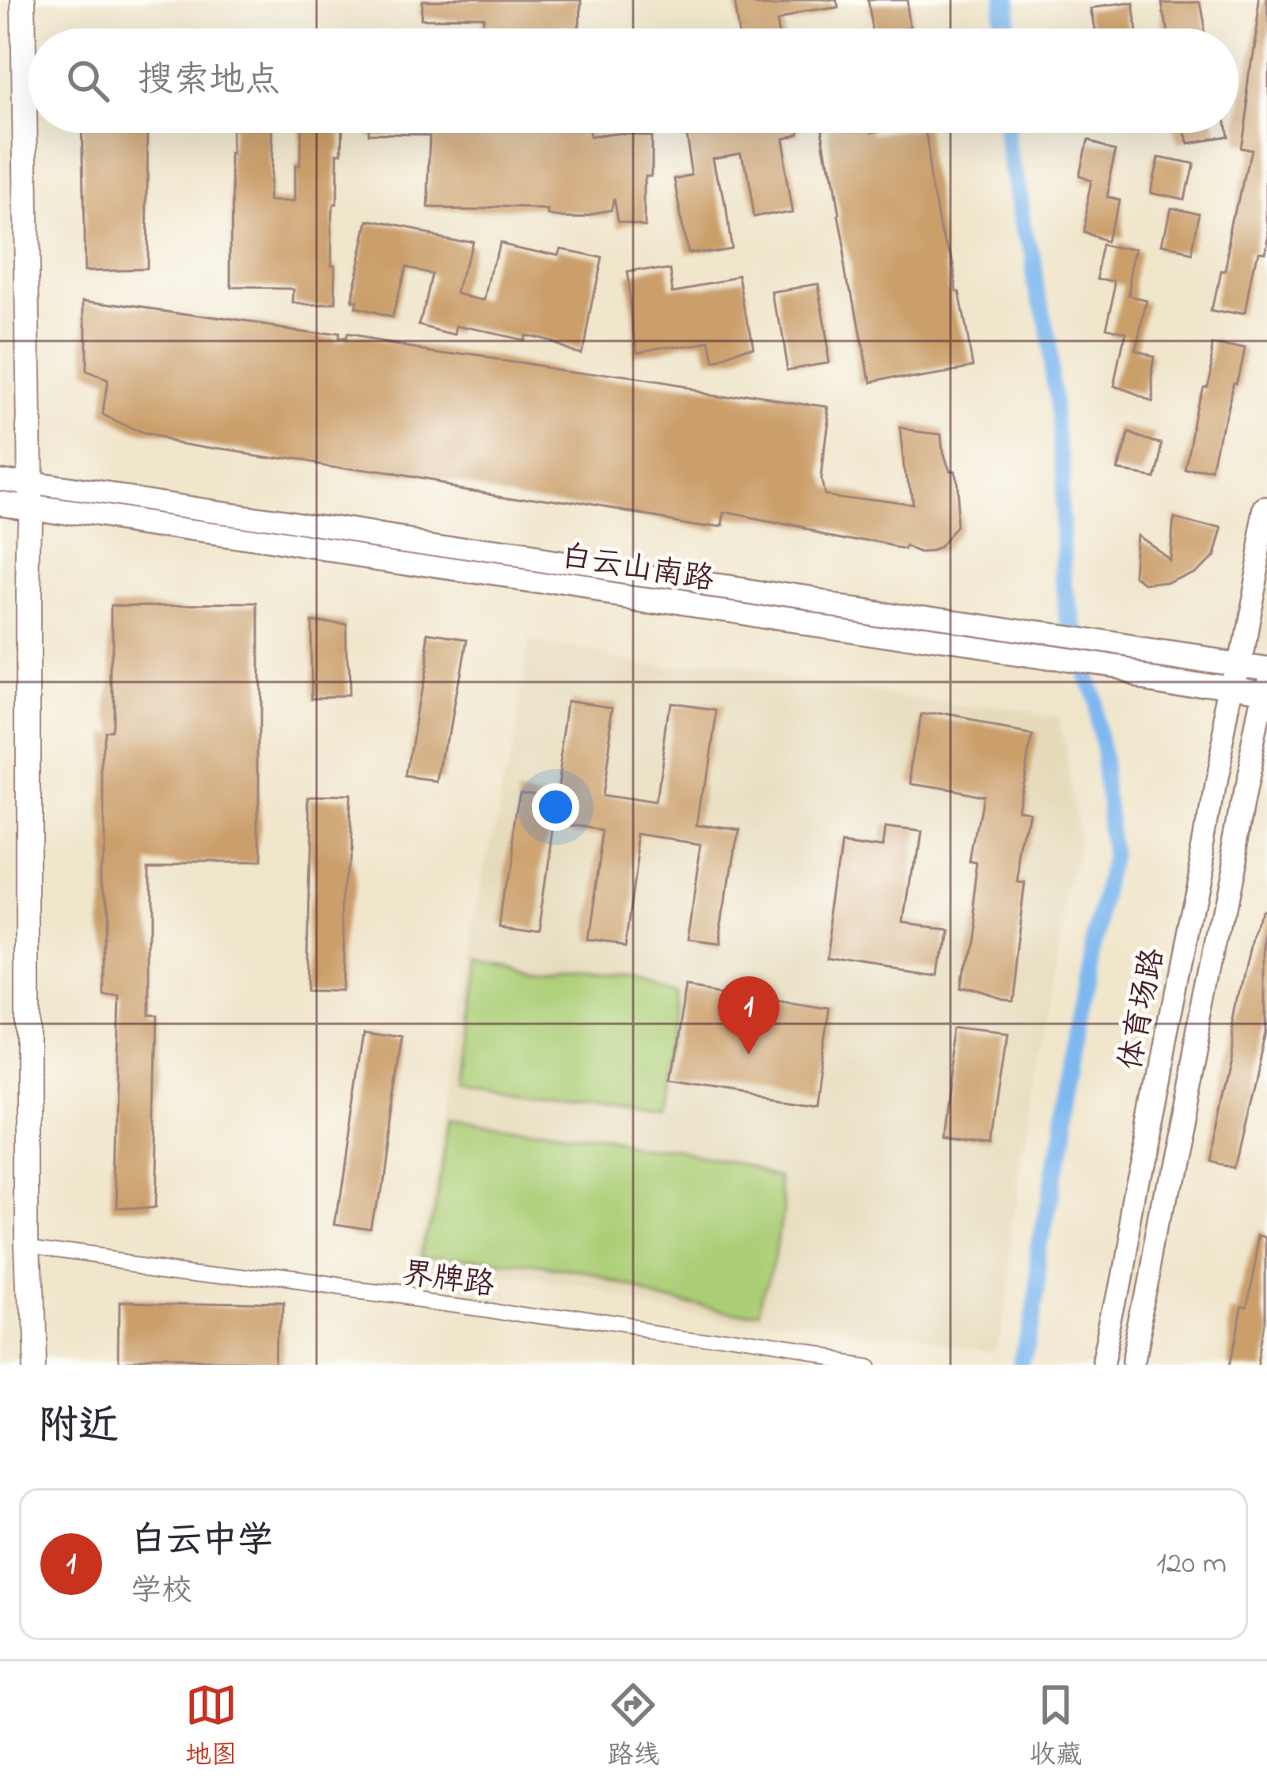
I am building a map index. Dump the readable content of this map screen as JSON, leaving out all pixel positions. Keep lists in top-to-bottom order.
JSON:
{
  "streets": {
    "main road": ["白云山南路", "体育场路"],
    "street": ["界牌路"]
  },
  "crossings": [
    ["白云山南路", "体育场路"]
  ],
  "page": {
    "search": "搜索地点",
    "pins": "1",
    "heading": "附近",
    "list": [
      {
        "mark": "1",
        "name": "白云中学",
        "note": "学校",
        "value": "120 m"
      }
    ],
    "nav": ["地图", "路线", "收藏"]
  }
}
